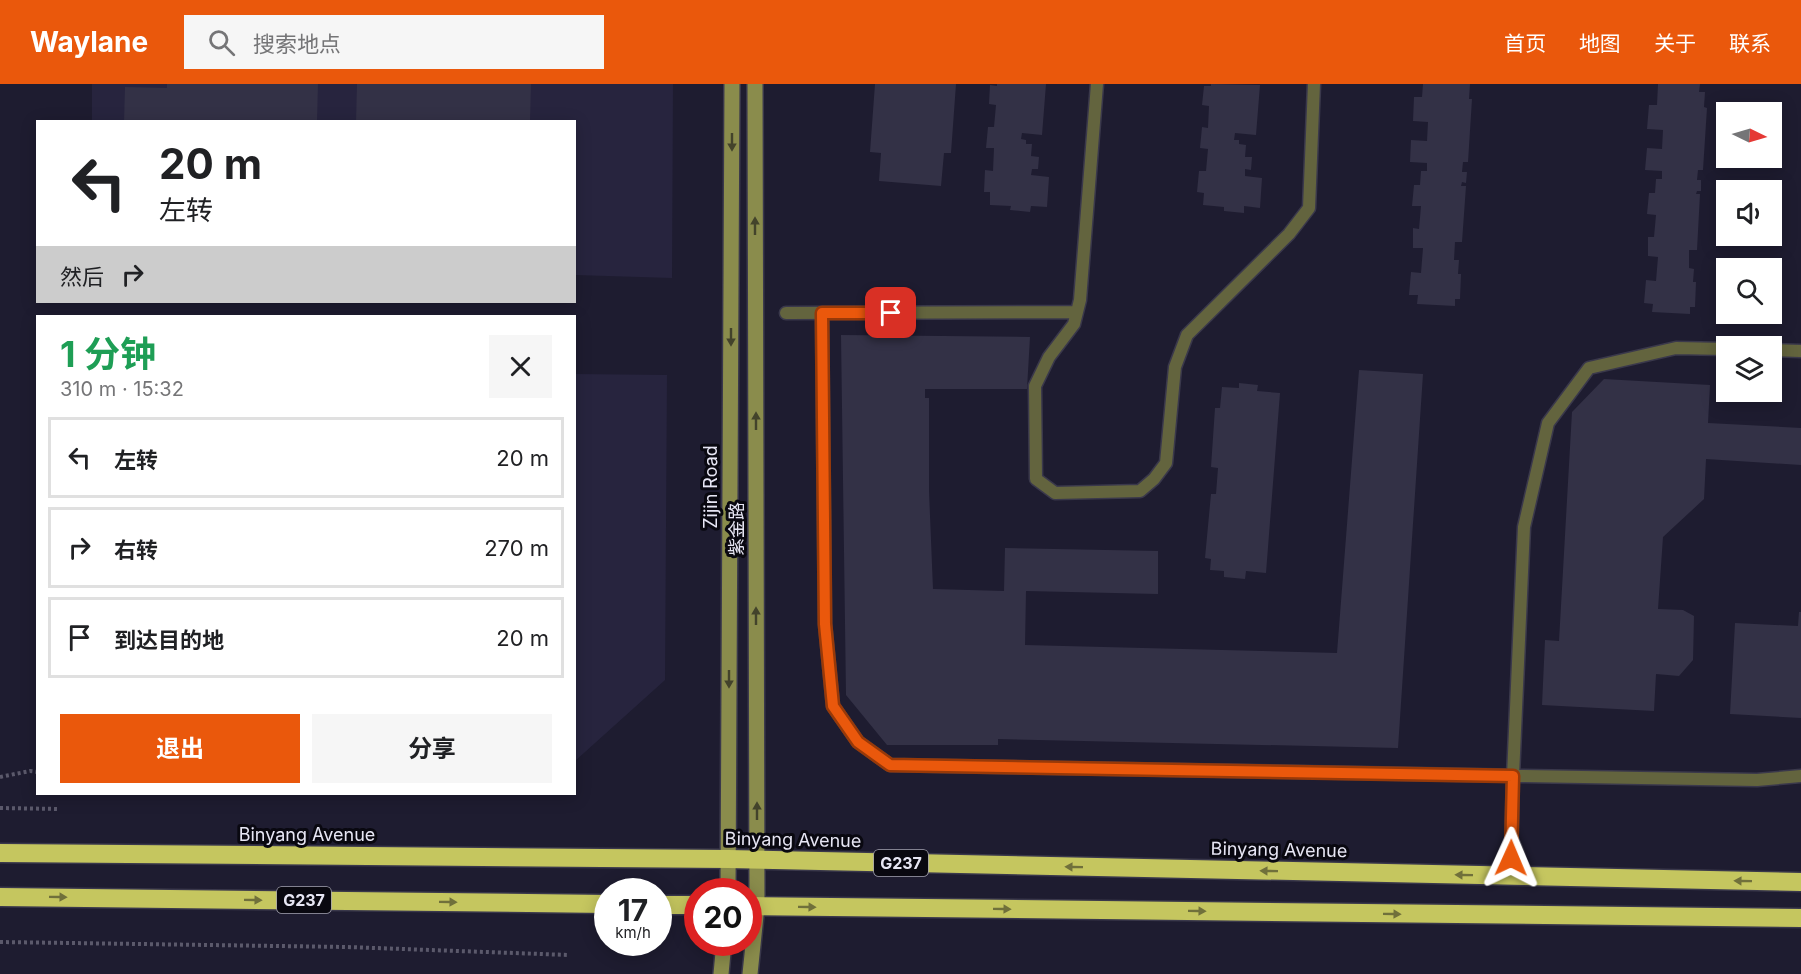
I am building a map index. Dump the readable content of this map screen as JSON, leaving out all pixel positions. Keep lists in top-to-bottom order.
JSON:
{
  "streets": {
    "highway": ["Binyang Avenue", "G237"],
    "street": ["Zijin Road", "紫金路"]
  },
  "crossings": [
    ["Zijin Road", "Binyang Avenue"],
    ["紫金路", "Binyang Avenue"]
  ],
  "one_way": ["Zijin Road", "紫金路"],
  "north": "right",
  "page": {
    "header": "Waylane",
    "search": "搜索地点",
    "nav": [
      "首页",
      "地图",
      "关于",
      "联系"
    ],
    "turn": ["20 m", "左转"],
    "then": "然后",
    "heading": ["1 分钟", "310 m · 15:32"],
    "list": [
      {
        "name": "左转",
        "value": "20 m"
      },
      {
        "name": "右转",
        "value": "270 m"
      },
      {
        "name": "到达目的地",
        "value": "20 m"
      }
    ],
    "buttons": ["退出", "分享"],
    "speed": "17 km/h",
    "limit": "20"
  }
}
